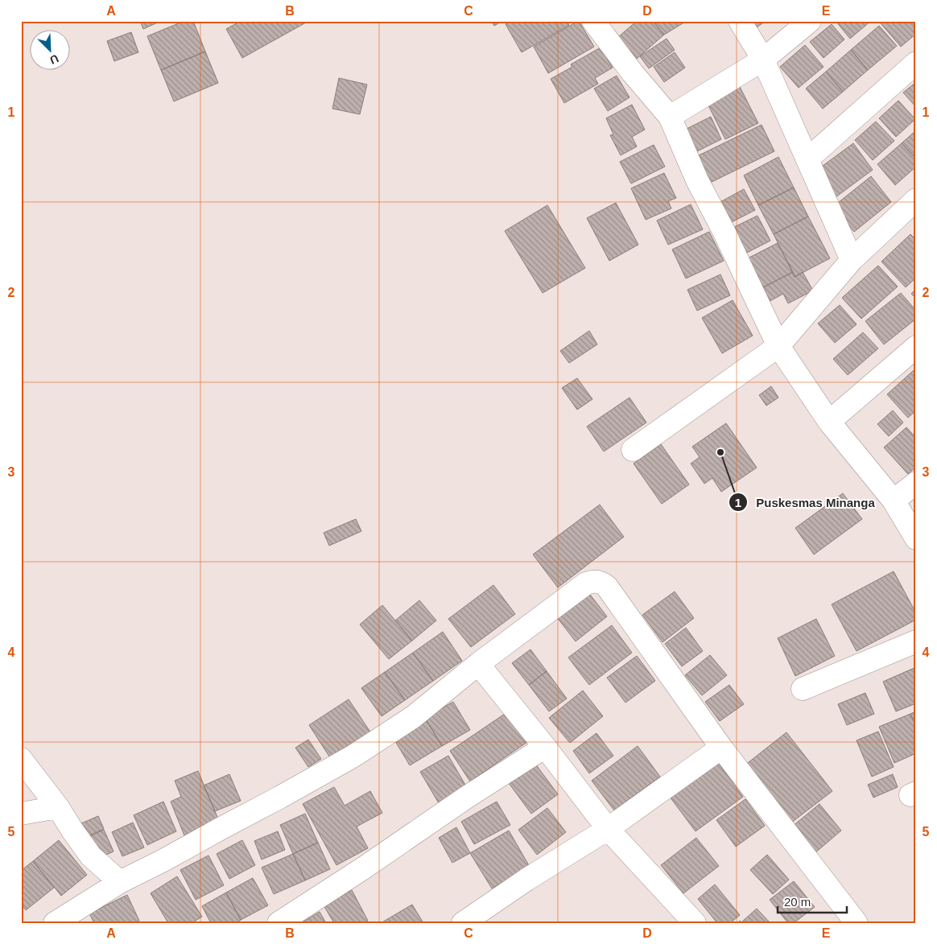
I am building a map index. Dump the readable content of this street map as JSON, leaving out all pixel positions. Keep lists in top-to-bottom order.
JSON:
{
  "places": ["Puskesmas Minanga"],
  "scale_bar": "20 m",
  "north": "bottom right",
  "grid": {
    "columns": [
      "A",
      "B",
      "C",
      "D",
      "E"
    ],
    "rows": [
      "1",
      "2",
      "3",
      "4",
      "5"
    ]
  }
}
